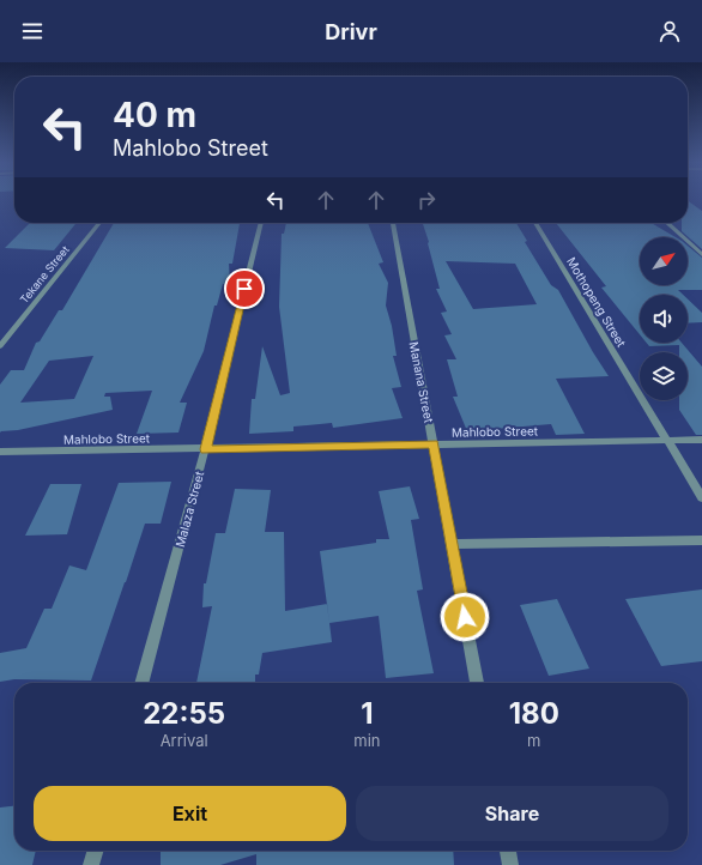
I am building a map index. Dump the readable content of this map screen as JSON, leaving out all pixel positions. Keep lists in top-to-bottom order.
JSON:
{
  "streets": {
    "street": [
      "Tekane Street",
      "Mothopeng Street",
      "Manana Street",
      "Mahlobo Street",
      "Malaza Street"
    ]
  },
  "crossings": [
    ["Mothopeng Street", "Mahlobo Street"],
    ["Manana Street", "Mahlobo Street"],
    ["Mahlobo Street", "Malaza Street"]
  ],
  "north": "top right",
  "page": {
    "header": "Drivr",
    "turn": ["40 m", "Mahlobo Street"],
    "eta": [
      "22:55",
      "Arrival",
      "1",
      "min",
      "180",
      "m"
    ],
    "buttons": ["Exit", "Share"]
  }
}
